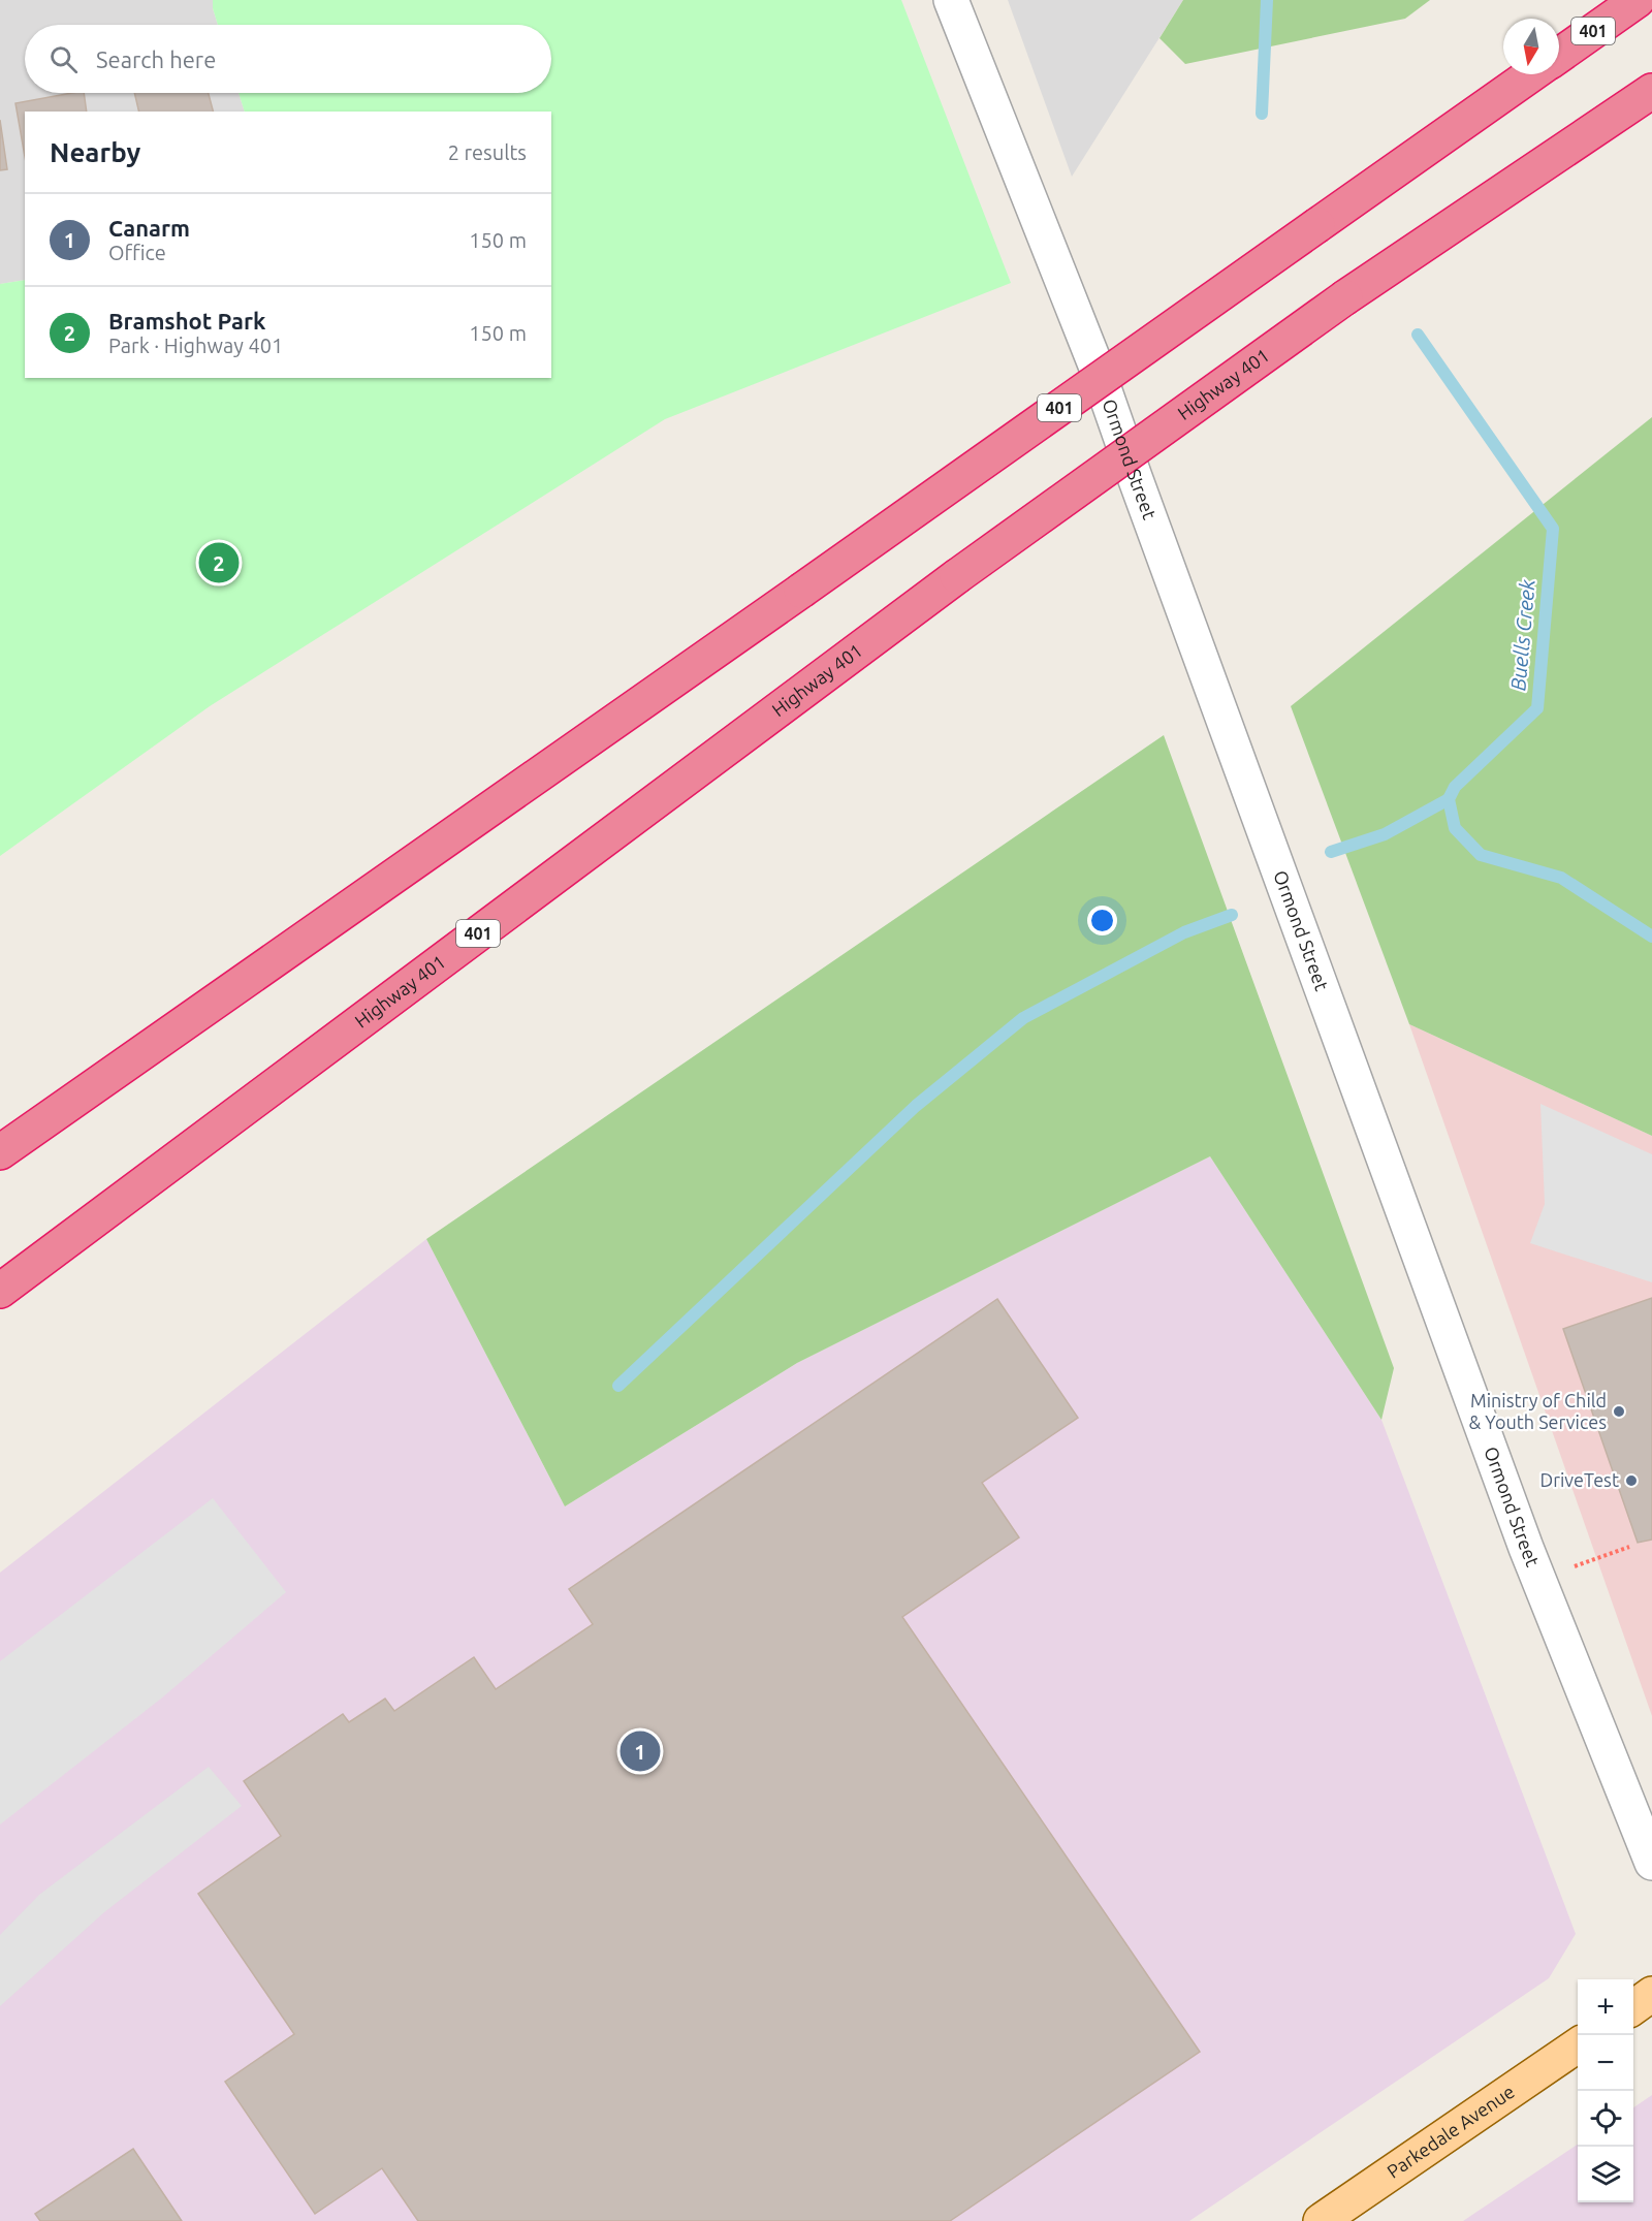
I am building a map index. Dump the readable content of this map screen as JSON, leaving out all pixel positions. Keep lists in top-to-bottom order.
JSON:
{
  "streets": {
    "highway": ["401", "Highway 401"],
    "main road": ["Parkedale Avenue"],
    "street": ["Ormond Street"]
  },
  "water": ["Buells Creek"],
  "places": ["Ministry of Child & Youth Services", "DriveTest"],
  "north": "bottom",
  "page": {
    "search": "Search here",
    "heading": ["Nearby", "2 results"],
    "list": [
      {
        "mark": "1",
        "name": "Canarm",
        "note": "Office",
        "value": "150 m"
      },
      {
        "mark": "2",
        "name": "Bramshot Park",
        "note": "Park · Highway 401",
        "value": "150 m"
      }
    ],
    "pins": ["2", "1"],
    "map_buttons": ["+", "−"]
  }
}
